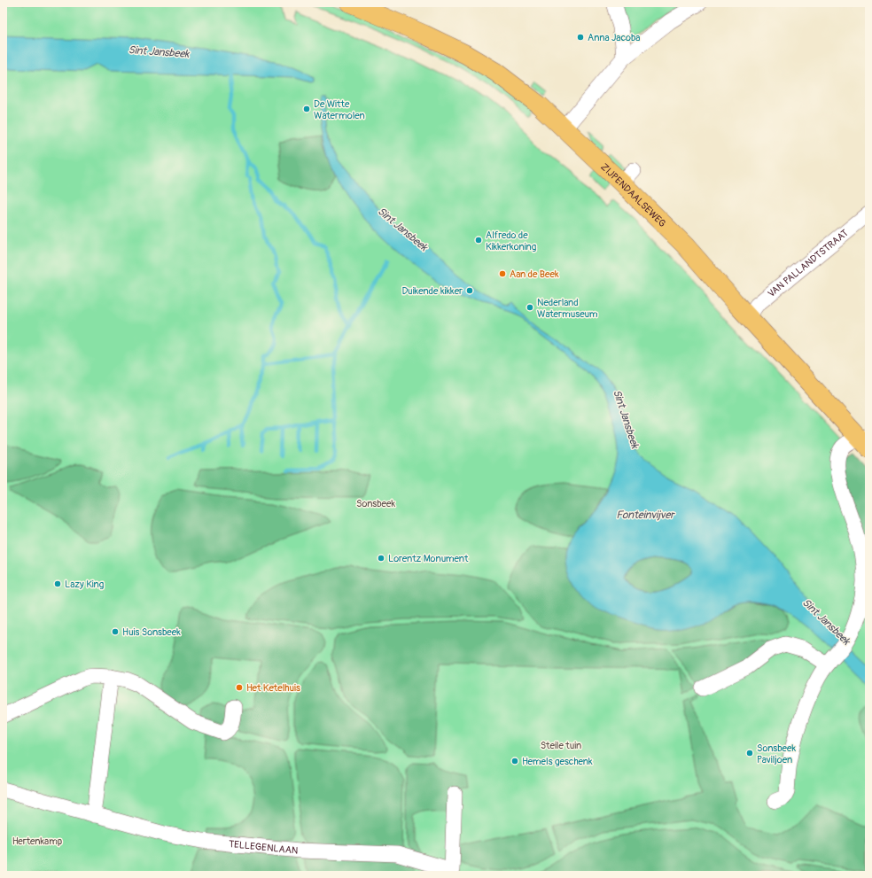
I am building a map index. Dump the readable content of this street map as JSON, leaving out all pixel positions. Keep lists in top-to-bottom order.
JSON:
{
  "streets": {
    "main road": ["ZIJPENDAALSEWEG"],
    "street": ["VAN PALLANDTSTRAAT", "TELLEGENLAAN"]
  },
  "crossings": [
    ["ZIJPENDAALSEWEG", "VAN PALLANDTSTRAAT"]
  ],
  "water": ["Sint Jansbeek", "Fonteinvijver"],
  "parks": ["Sonsbeek", "Steile tuin", "Hertenkamp"],
  "places": [
    "Anna Jacoba",
    "De Witte Watermolen",
    "Alfredo de Kikkerkoning",
    "Aan de Beek",
    "Duikende kikker",
    "Nederland Watermuseum",
    "Lorentz Monument",
    "Lazy King",
    "Huis Sonsbeek",
    "Het Ketelhuis",
    "Sonsbeek Paviljoen",
    "Hemels geschenk"
  ]
}
